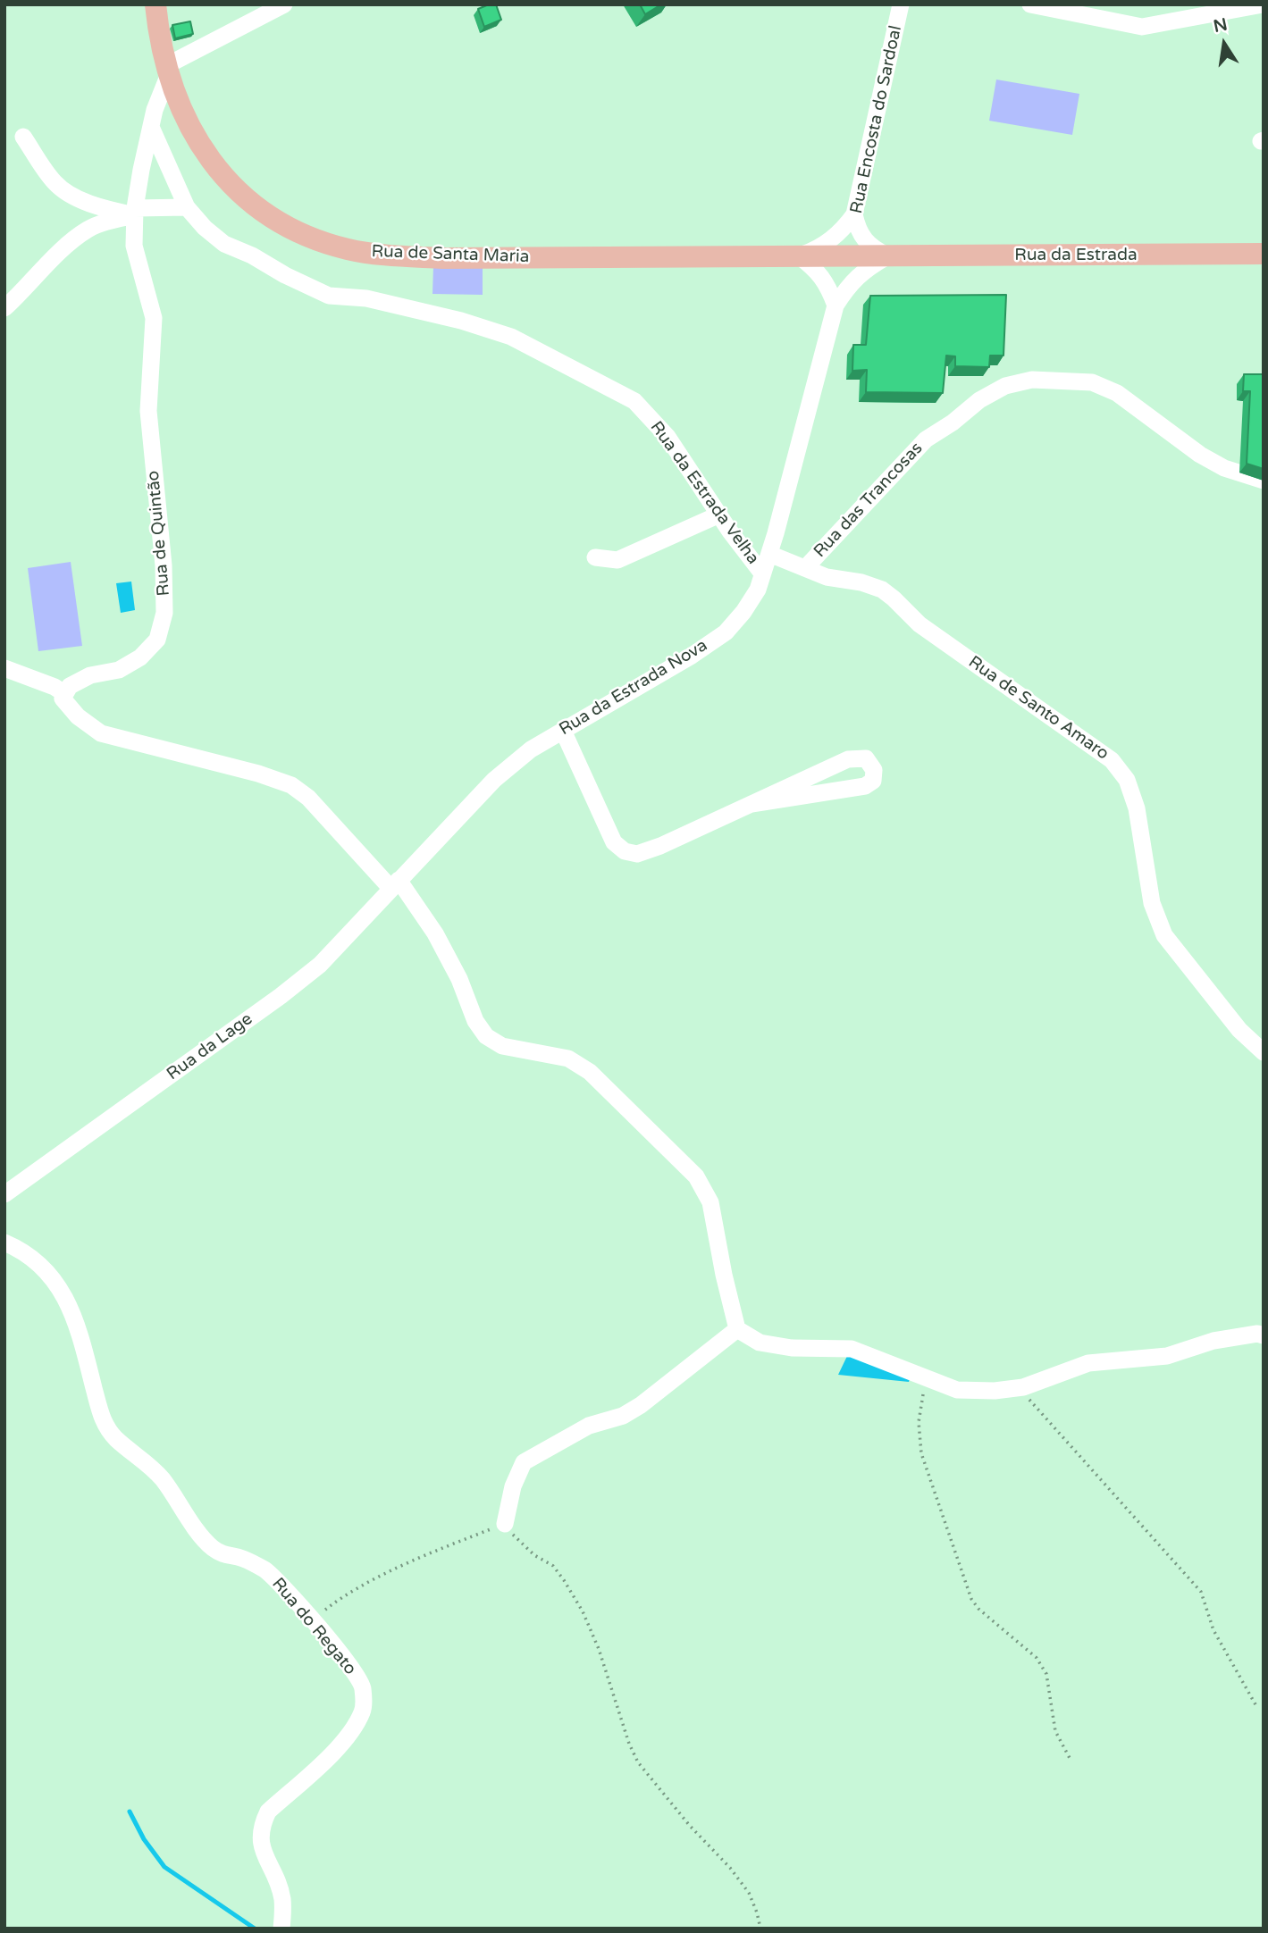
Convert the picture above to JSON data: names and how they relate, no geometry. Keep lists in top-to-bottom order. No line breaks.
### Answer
{"streets":{"main road":["Rua de Santa Maria","Rua da Estrada"],"street":["Rua Encosta do Sardoal","Rua da Estrada Velha","Rua das Trancosas","Rua de Quintão","Rua da Estrada Nova","Rua de Santo Amaro","Rua da Lage","Rua do Regato"]},"crossings":[["Rua Encosta do Sardoal","Rua de Santa Maria"],["Rua Encosta do Sardoal","Rua da Estrada"],["Rua de Santa Maria","Rua da Estrada"],["Rua de Santa Maria","Rua de Quintão"],["Rua da Estrada Velha","Rua de Quintão"],["Rua da Estrada Velha","Rua da Estrada Nova"],["Rua das Trancosas","Rua de Santo Amaro"],["Rua da Estrada Nova","Rua de Santo Amaro"],["Rua da Estrada Nova","Rua da Lage"]],"north":"top"}
